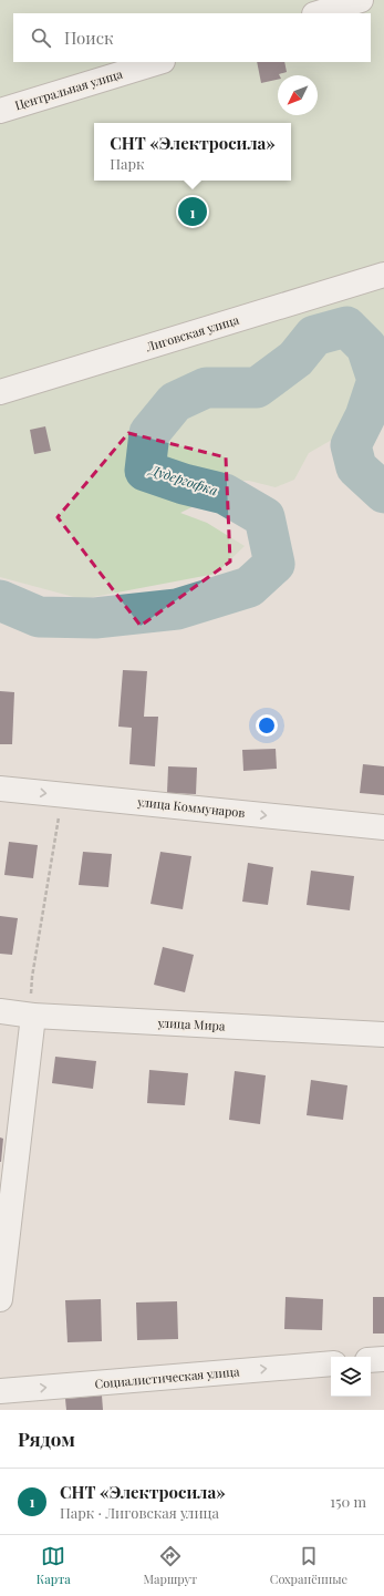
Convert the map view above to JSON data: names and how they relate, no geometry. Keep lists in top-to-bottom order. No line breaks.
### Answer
{"streets":{"street":["Центральная улица","Лиговская улица","улица Коммунаров","улица Мира","Социалистическая улица"]},"one_way":["улица Коммунаров","Социалистическая улица"],"water":["Дудергофка"],"north":"bottom left","page":{"search":"Поиск","popup":["СНТ «Электросила»","Парк"],"pins":"1","heading":"Рядом","list":[{"mark":"1","name":"СНТ «Электросила»","note":"Парк · Лиговская улица","value":"150 m"}],"nav":["Карта","Маршрут","Сохранённые"]}}
